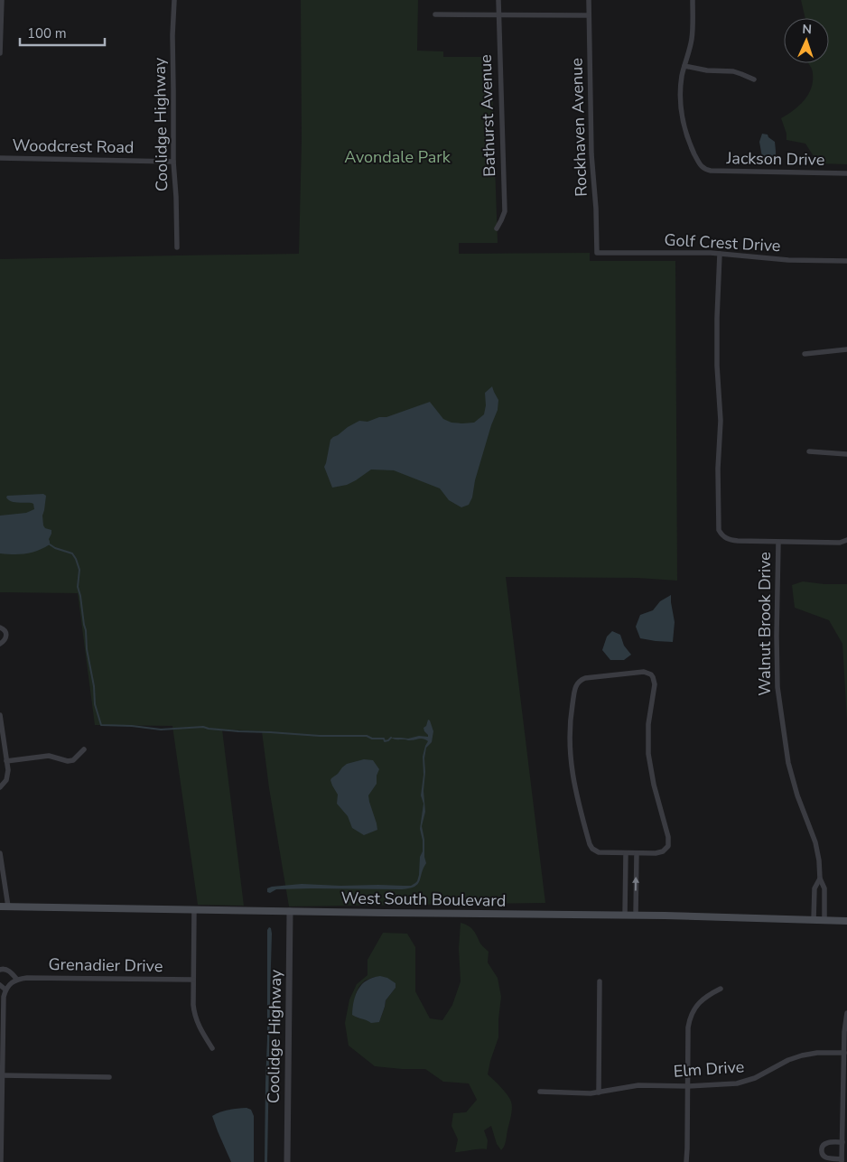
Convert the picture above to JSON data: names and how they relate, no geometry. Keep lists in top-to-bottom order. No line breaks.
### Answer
{"streets":{"main road":["West South Boulevard"],"street":["Bathurst Avenue","Coolidge Highway","Rockhaven Avenue","Woodcrest Road","Jackson Drive","Golf Crest Drive","Walnut Brook Drive","Grenadier Drive","Elm Drive"]},"crossings":[["Coolidge Highway","Woodcrest Road"],["Coolidge Highway","West South Boulevard"],["Rockhaven Avenue","Golf Crest Drive"],["Golf Crest Drive","Walnut Brook Drive"],["Walnut Brook Drive","West South Boulevard"]],"parks":["Avondale Park"],"scale_bar":"100 m","north":"top"}
